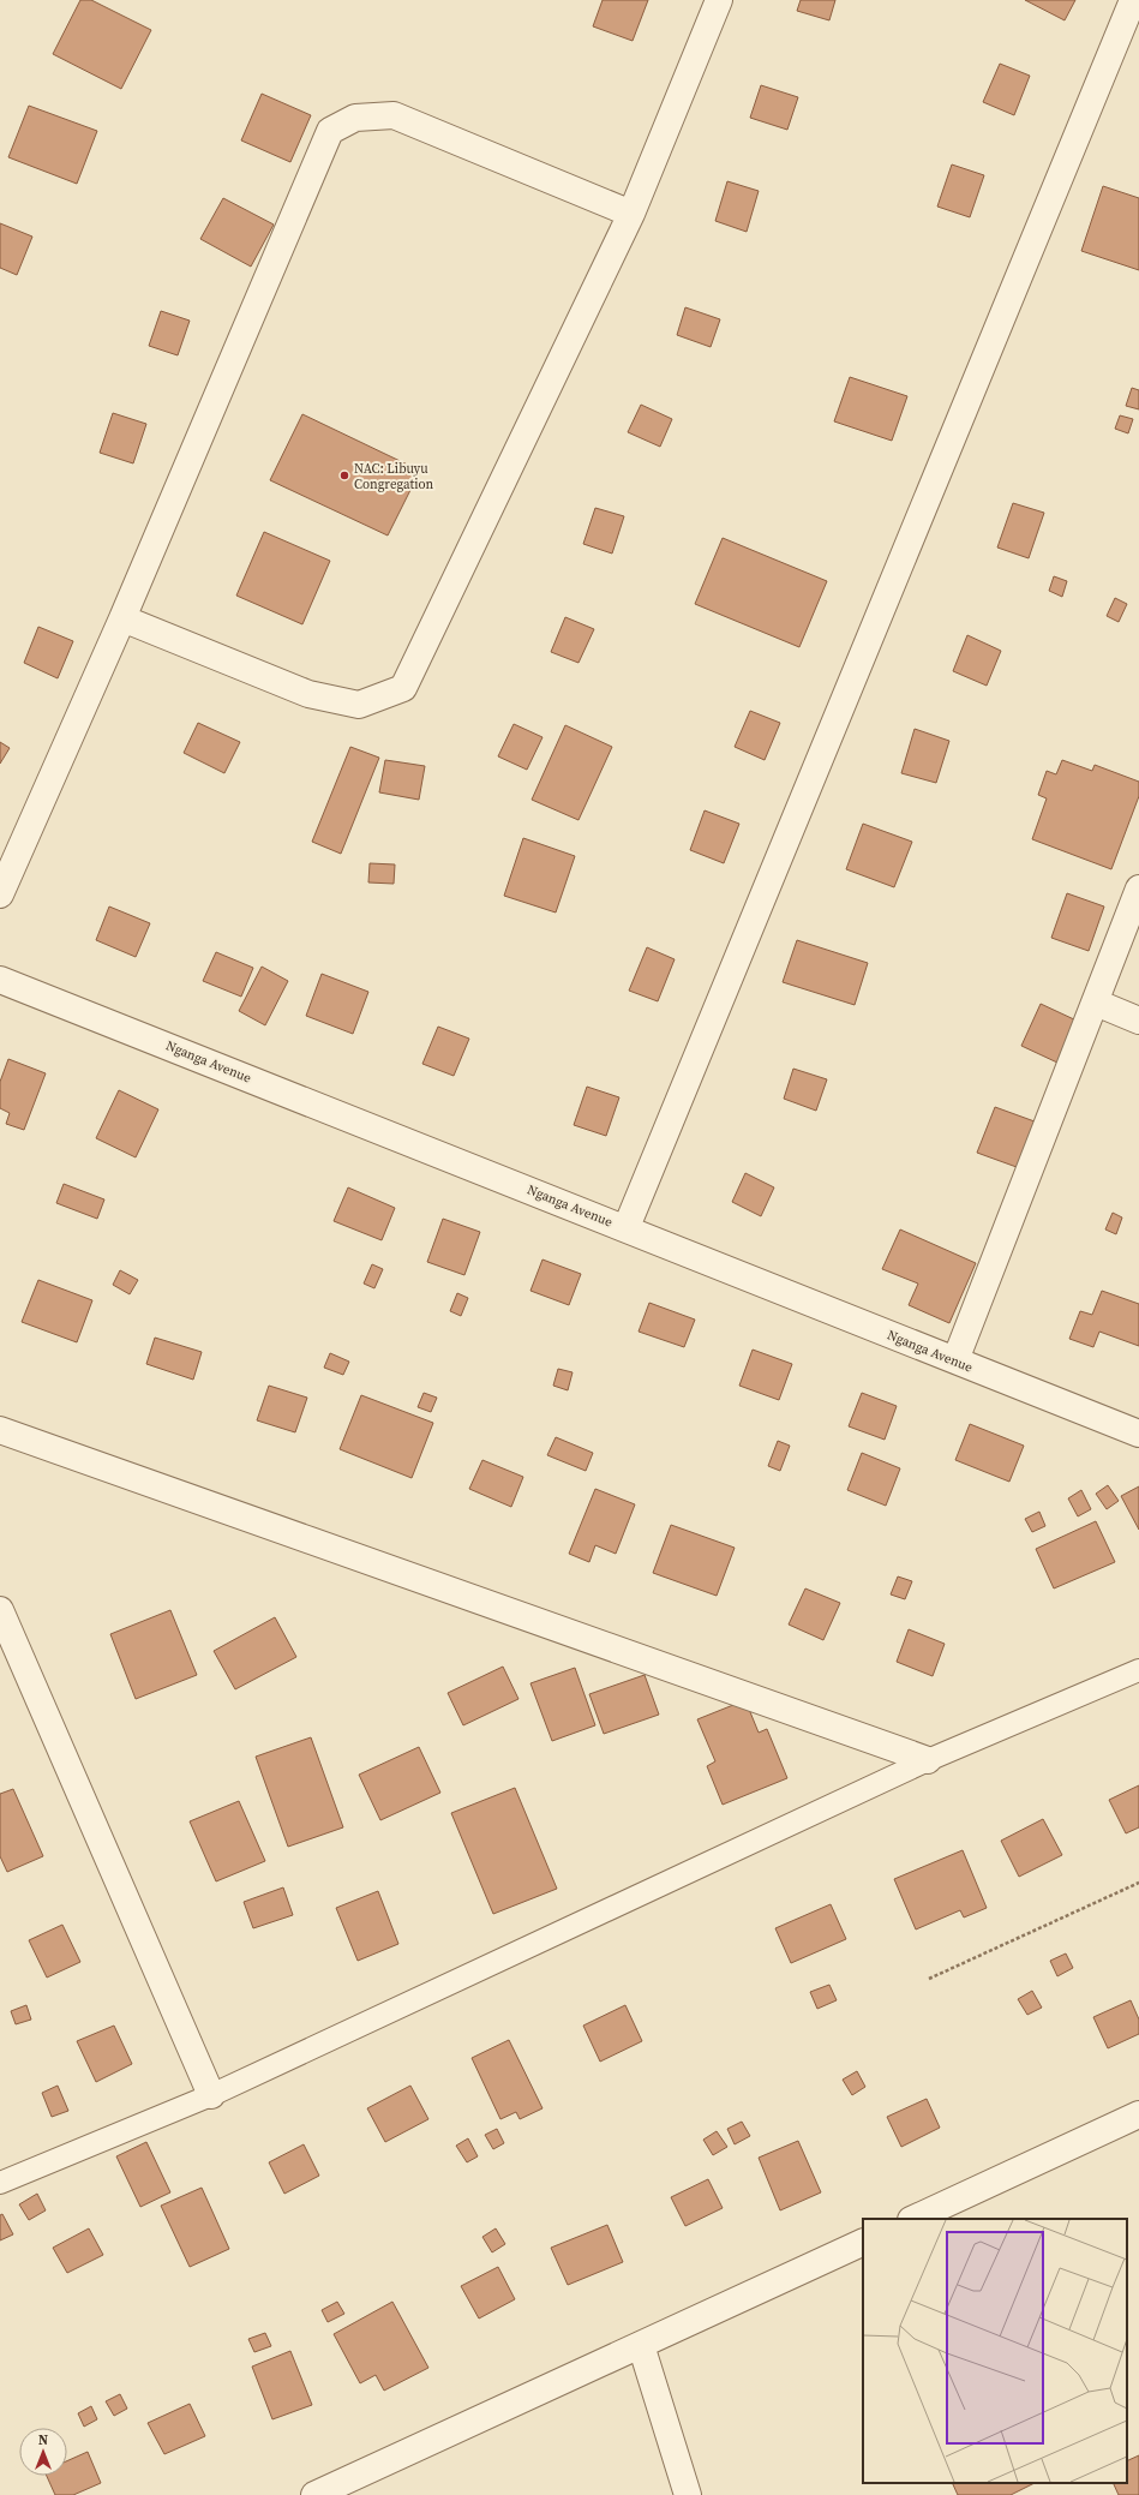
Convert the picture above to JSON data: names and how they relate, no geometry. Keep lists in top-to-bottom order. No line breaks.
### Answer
{"streets":{"street":["Nganga Avenue"]},"places":["NAC: Libuyu Congregation"],"north":"top"}
